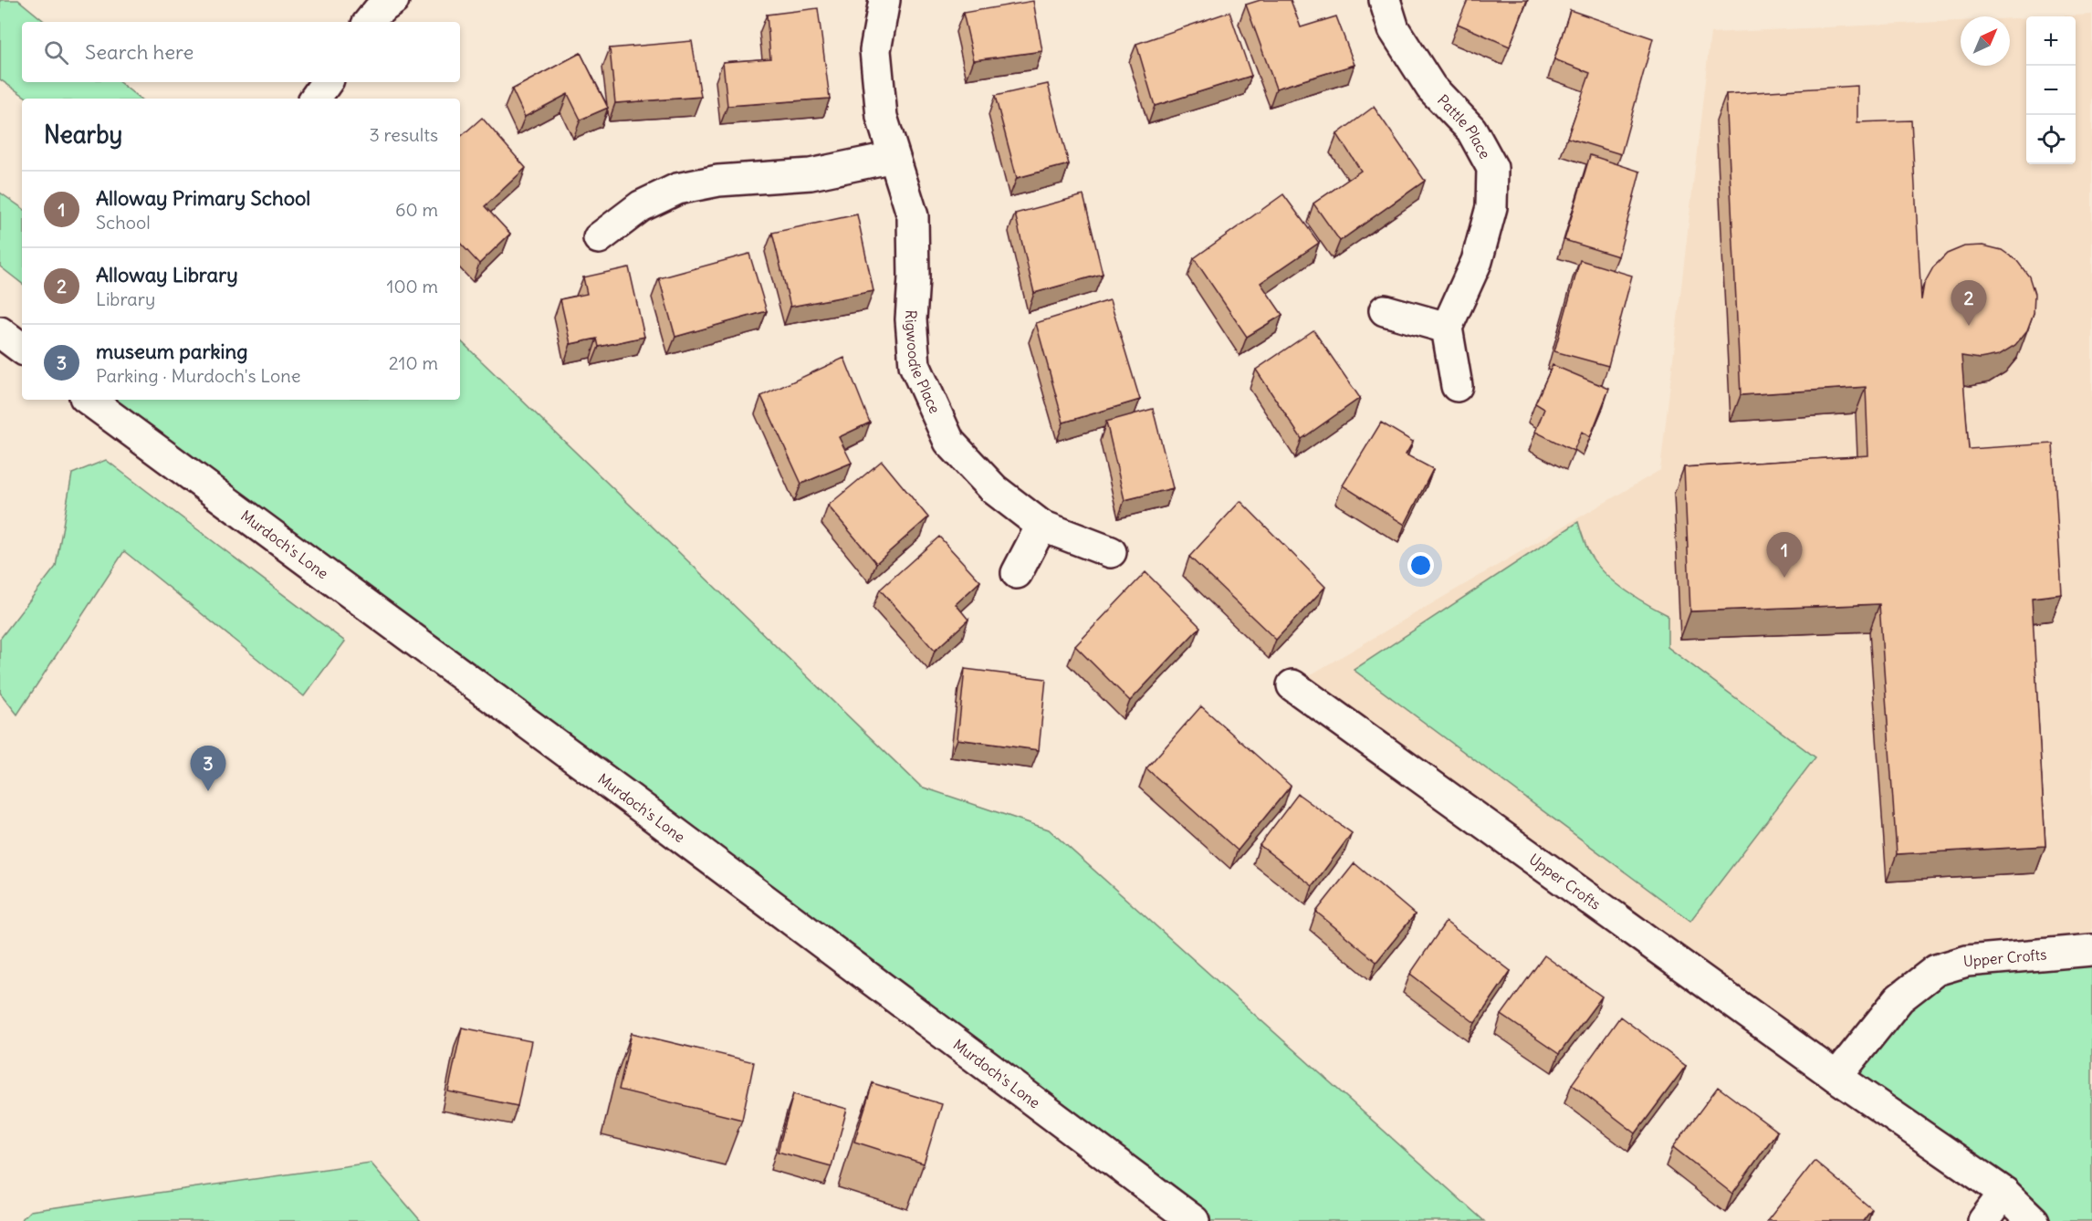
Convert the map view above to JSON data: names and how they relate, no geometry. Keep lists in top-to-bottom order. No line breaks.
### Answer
{"streets":{"street":["Pattle Place","Rigwoodie Place","Murdoch's Lone","Upper Crofts"]},"north":"top right","page":{"map_buttons":["+","−"],"search":"Search here","heading":["Nearby","3 results"],"list":[{"mark":"1","name":"Alloway Primary School","note":"School","value":"60 m"},{"mark":"2","name":"Alloway Library","note":"Library","value":"100 m"},{"mark":"3","name":"museum parking","note":"Parking · Murdoch's Lone","value":"210 m"}],"pins":["2","1","3"]}}
